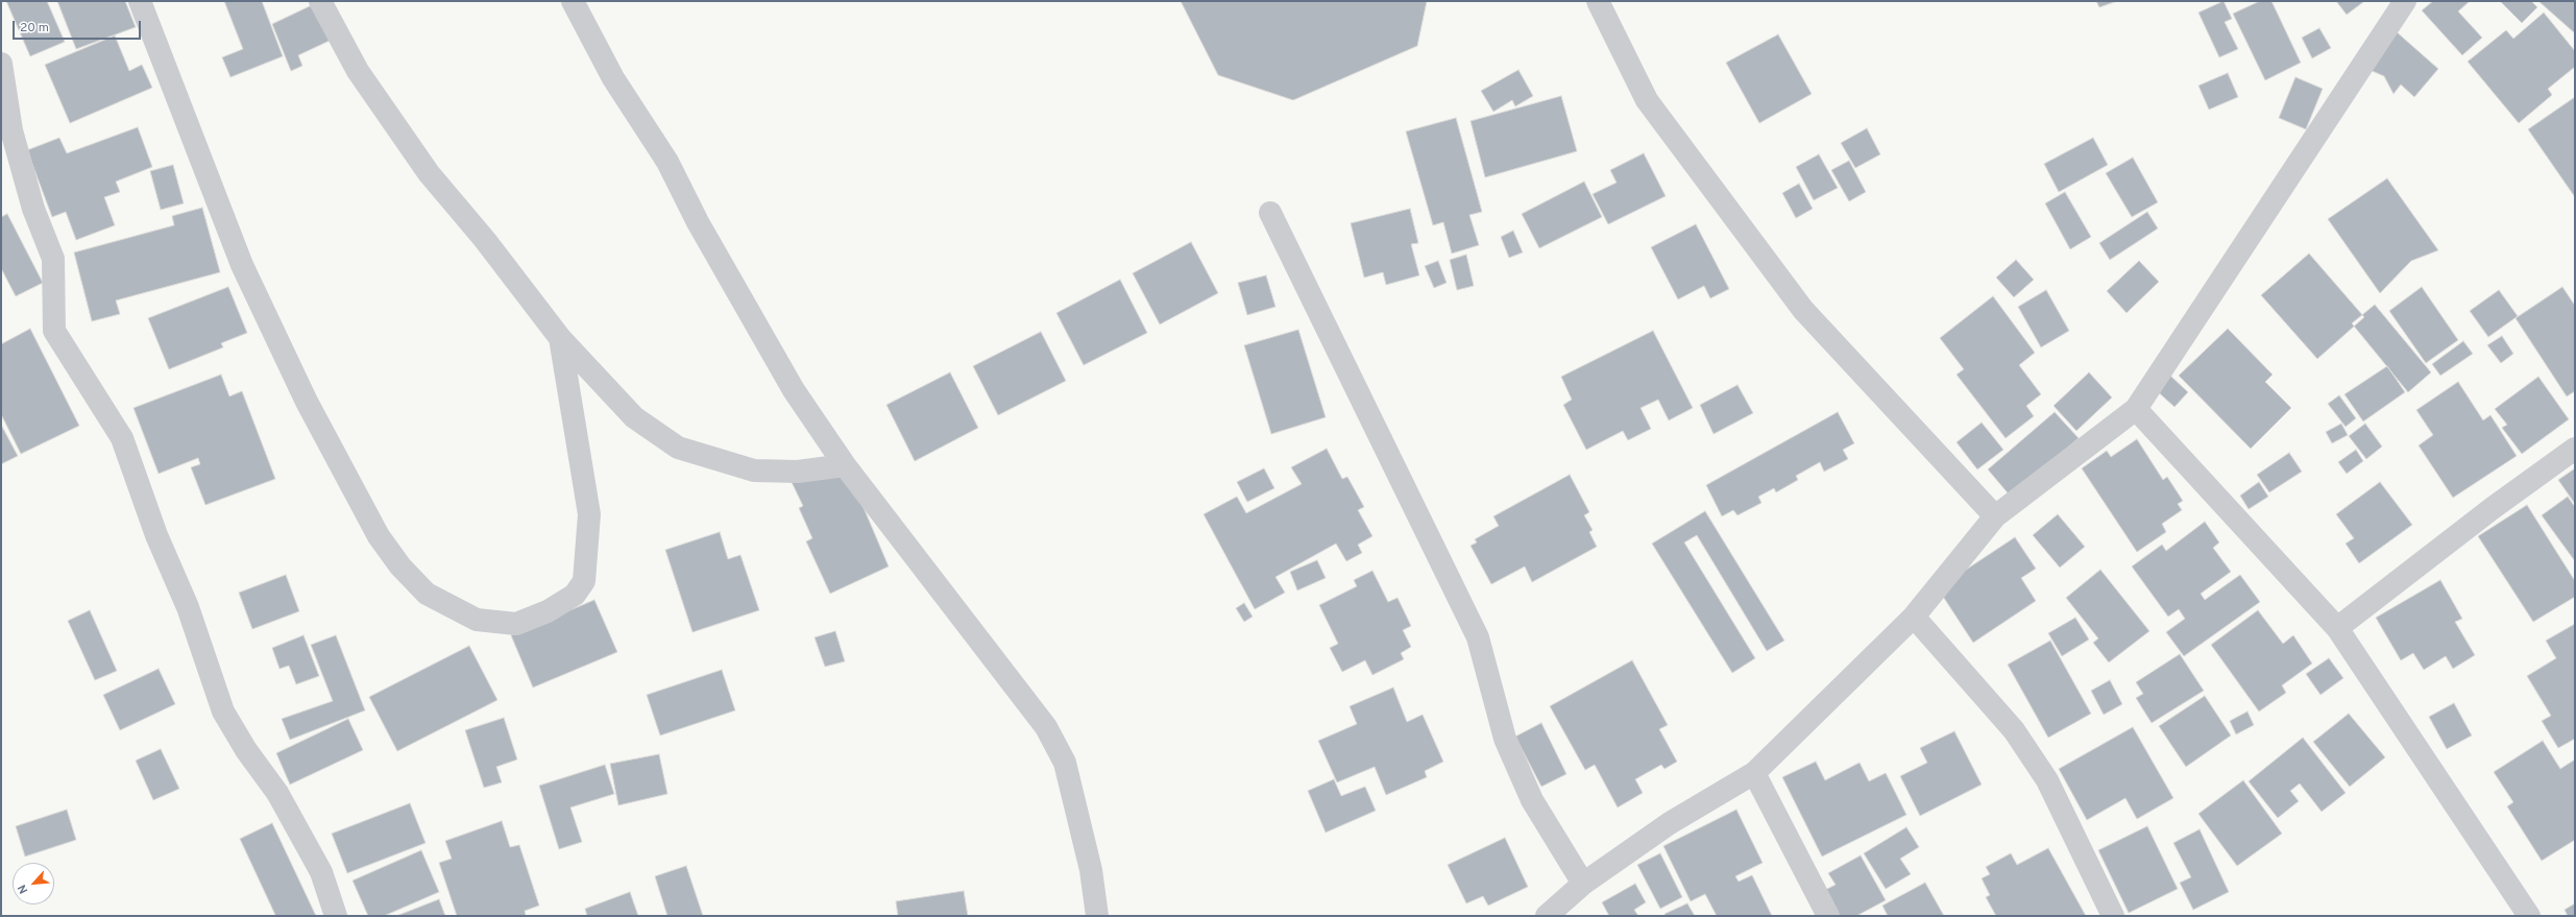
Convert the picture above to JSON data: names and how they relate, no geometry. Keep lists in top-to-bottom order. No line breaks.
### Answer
{"scale_bar":"20 m","north":"bottom left"}
